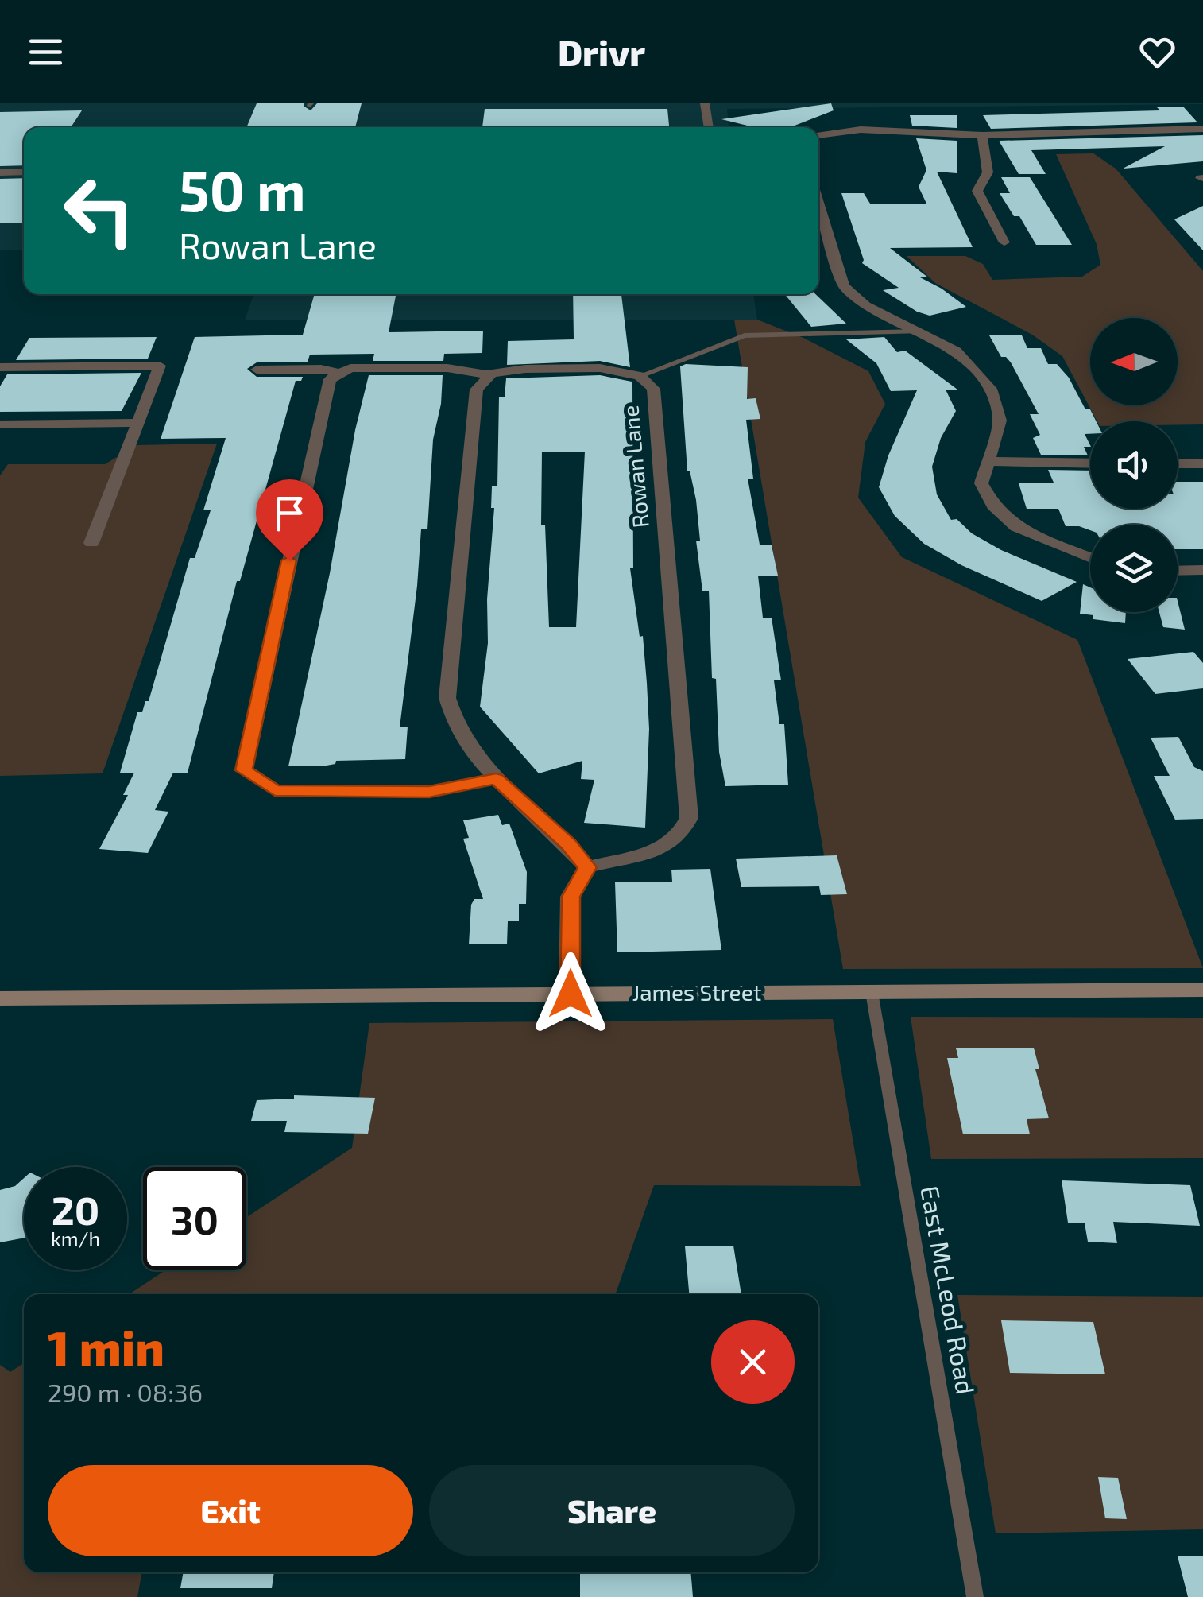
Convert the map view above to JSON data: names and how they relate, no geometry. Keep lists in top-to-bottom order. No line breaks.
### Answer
{"streets":{"main road":["James Street"],"street":["Rowan Lane"],"lane":["East McLeod Road"]},"crossings":[["James Street","East McLeod Road"]],"north":"left","page":{"header":"Drivr","turn":["50 m","Rowan Lane"],"speed":"20 km/h","limit":"30","heading":["1 min","290 m · 08:36"],"buttons":["Exit","Share"]}}
